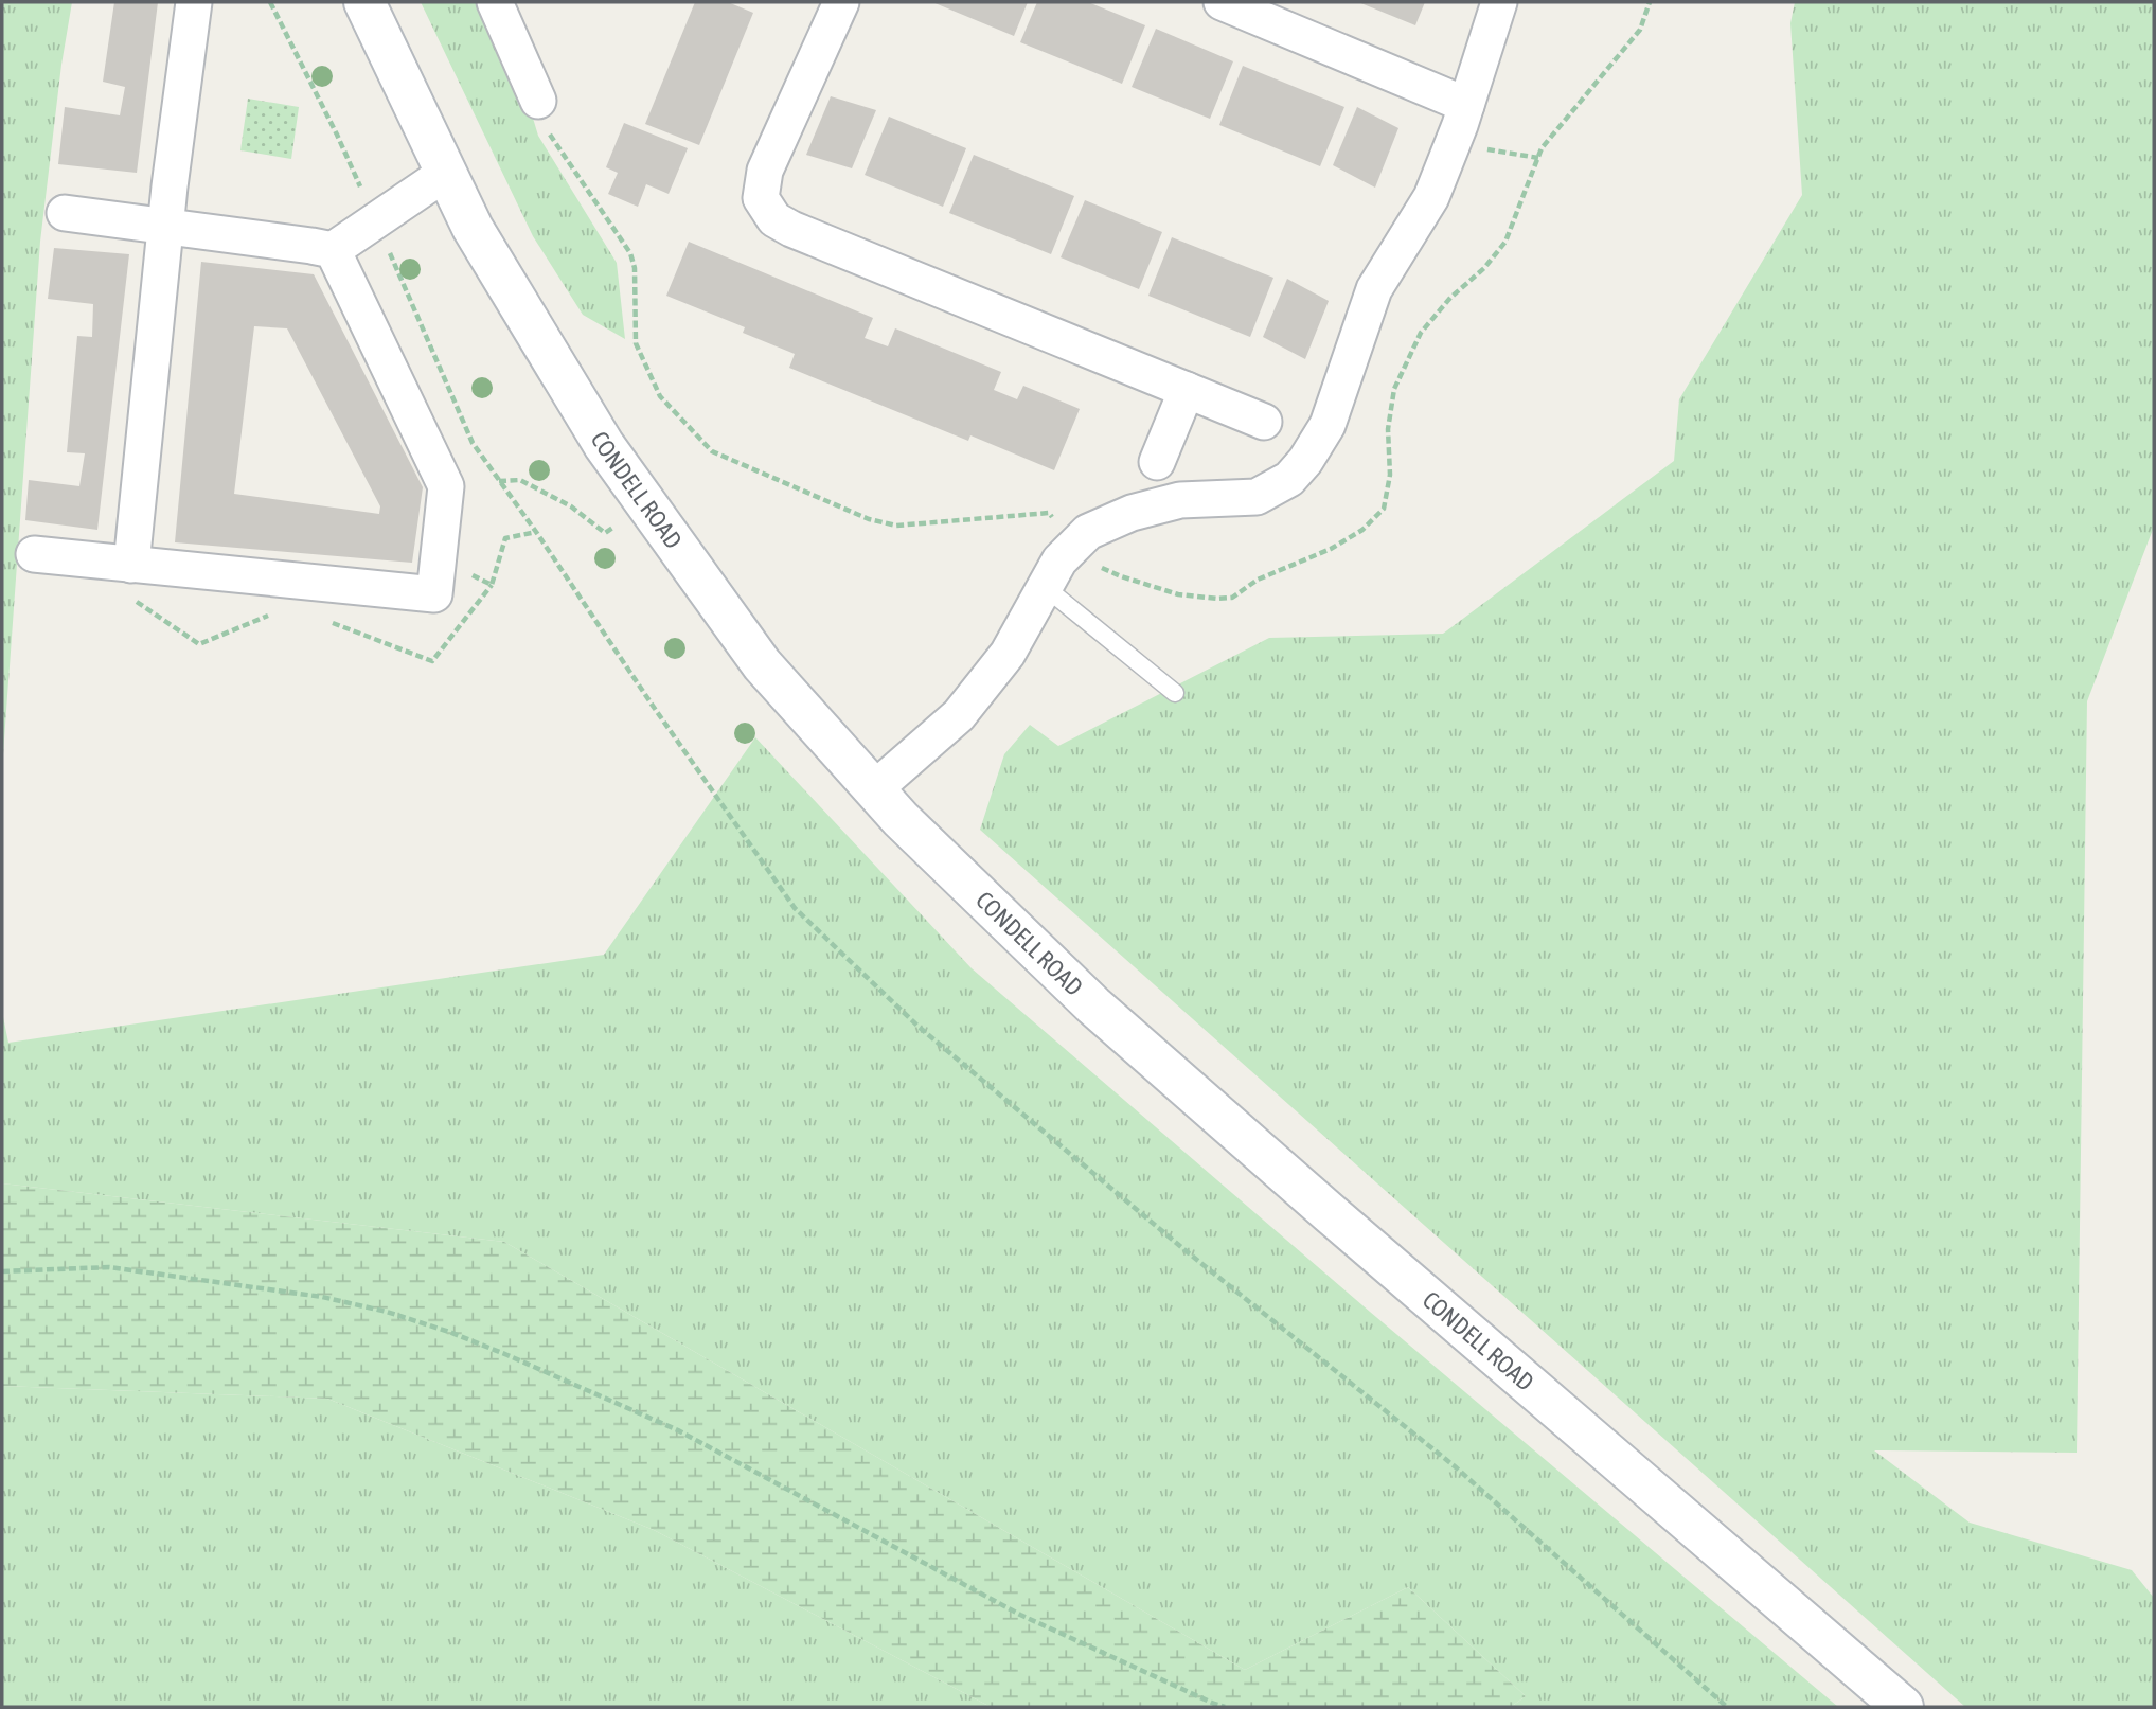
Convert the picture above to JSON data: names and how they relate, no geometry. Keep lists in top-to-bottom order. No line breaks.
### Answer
{"streets":{"main road":["CONDELL ROAD"]}}
